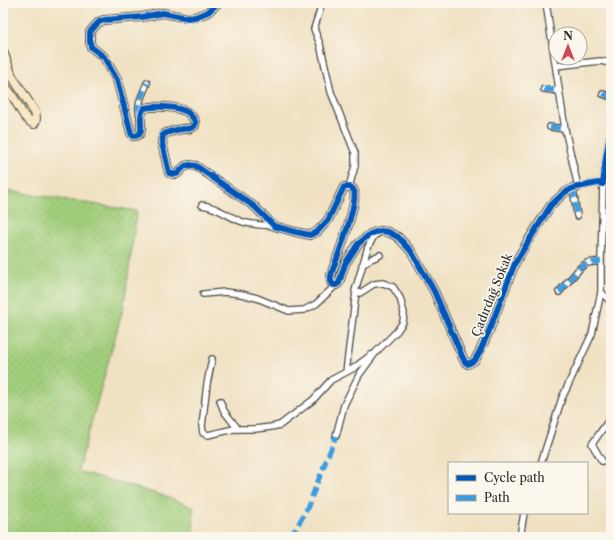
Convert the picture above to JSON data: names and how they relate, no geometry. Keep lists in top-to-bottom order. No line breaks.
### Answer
{"streets":{"street":["Çadırdağ Sokak"]},"legend":["Cycle path","Path"],"north":"top"}
